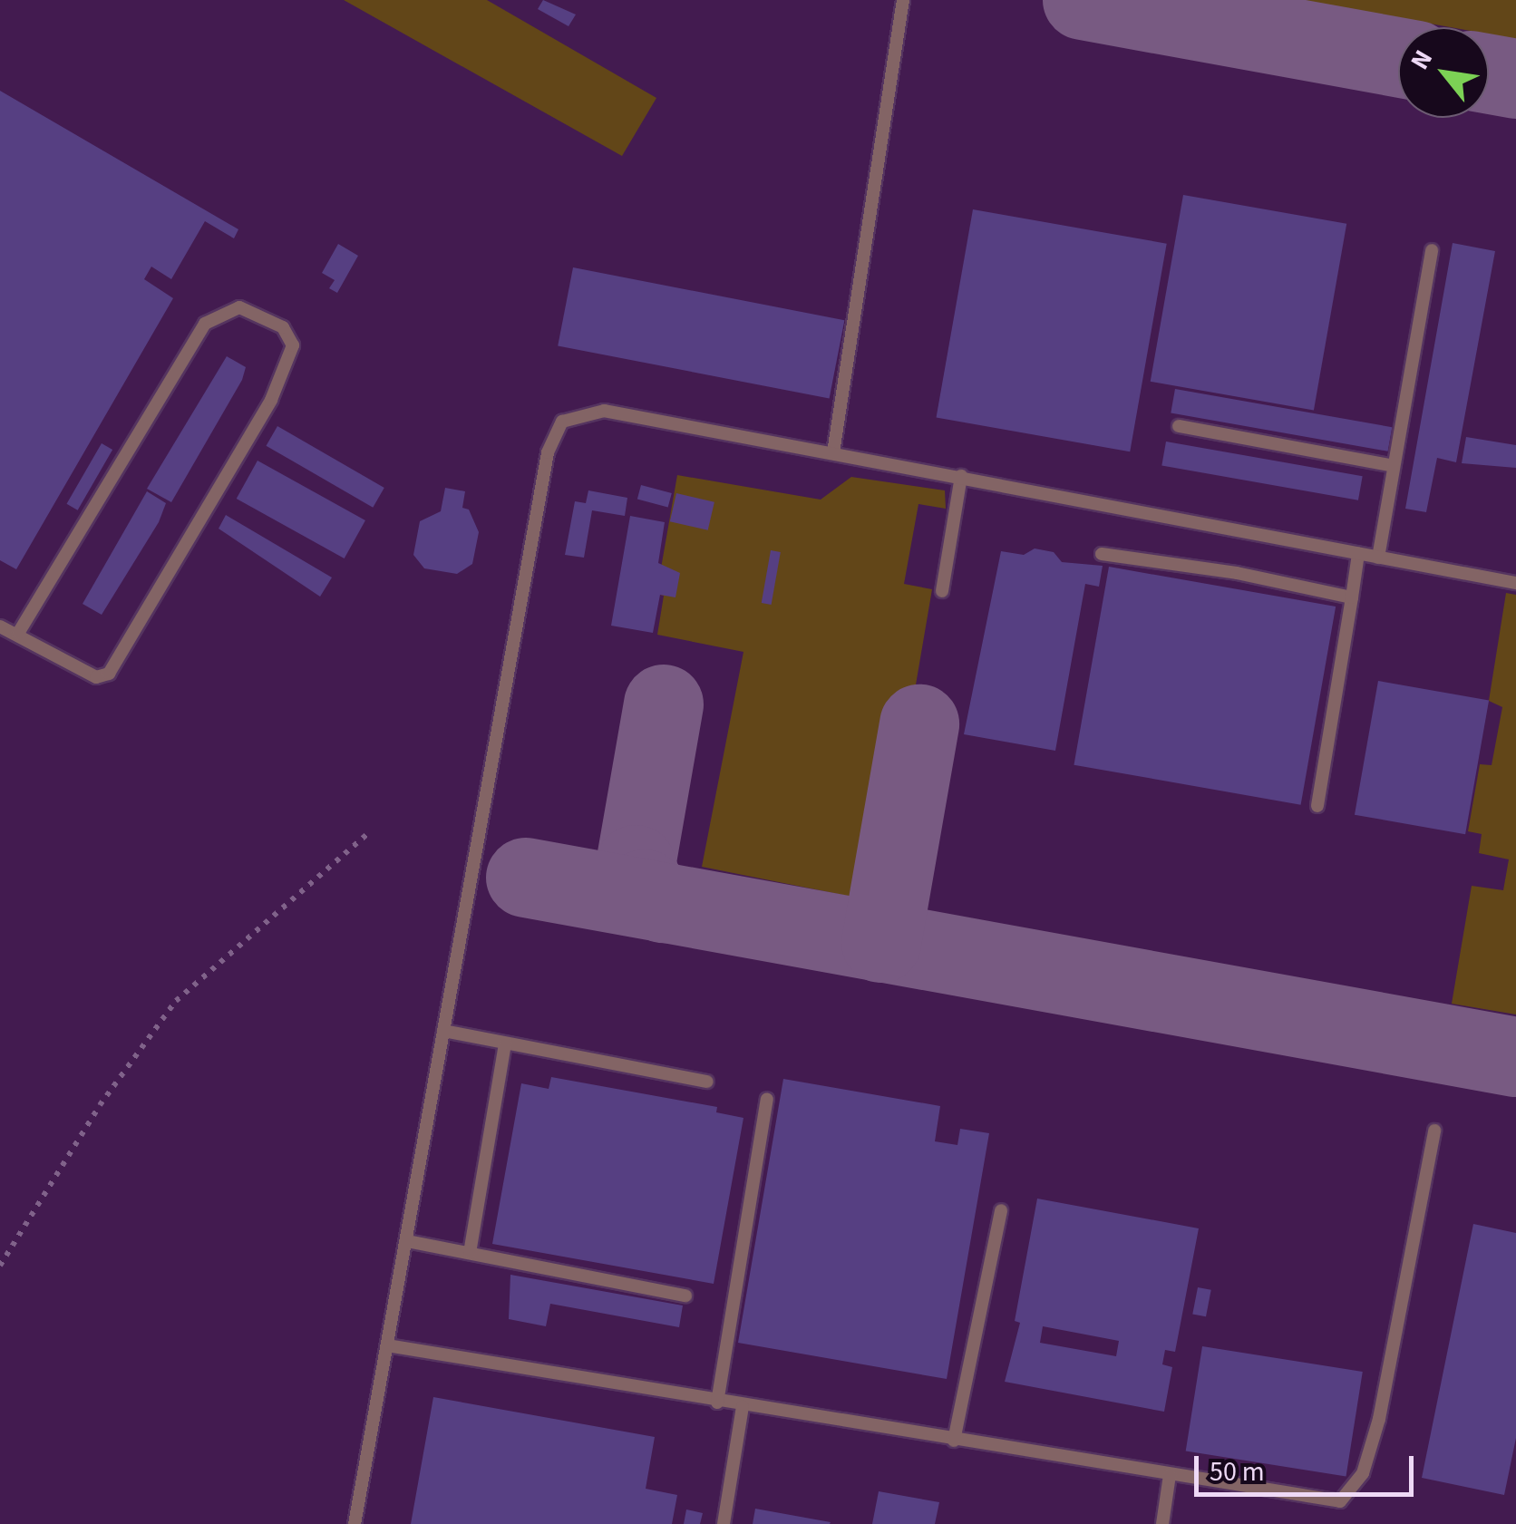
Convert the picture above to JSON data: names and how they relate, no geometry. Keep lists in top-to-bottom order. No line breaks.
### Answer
{"scale_bar":"50 m","north":"top left"}
